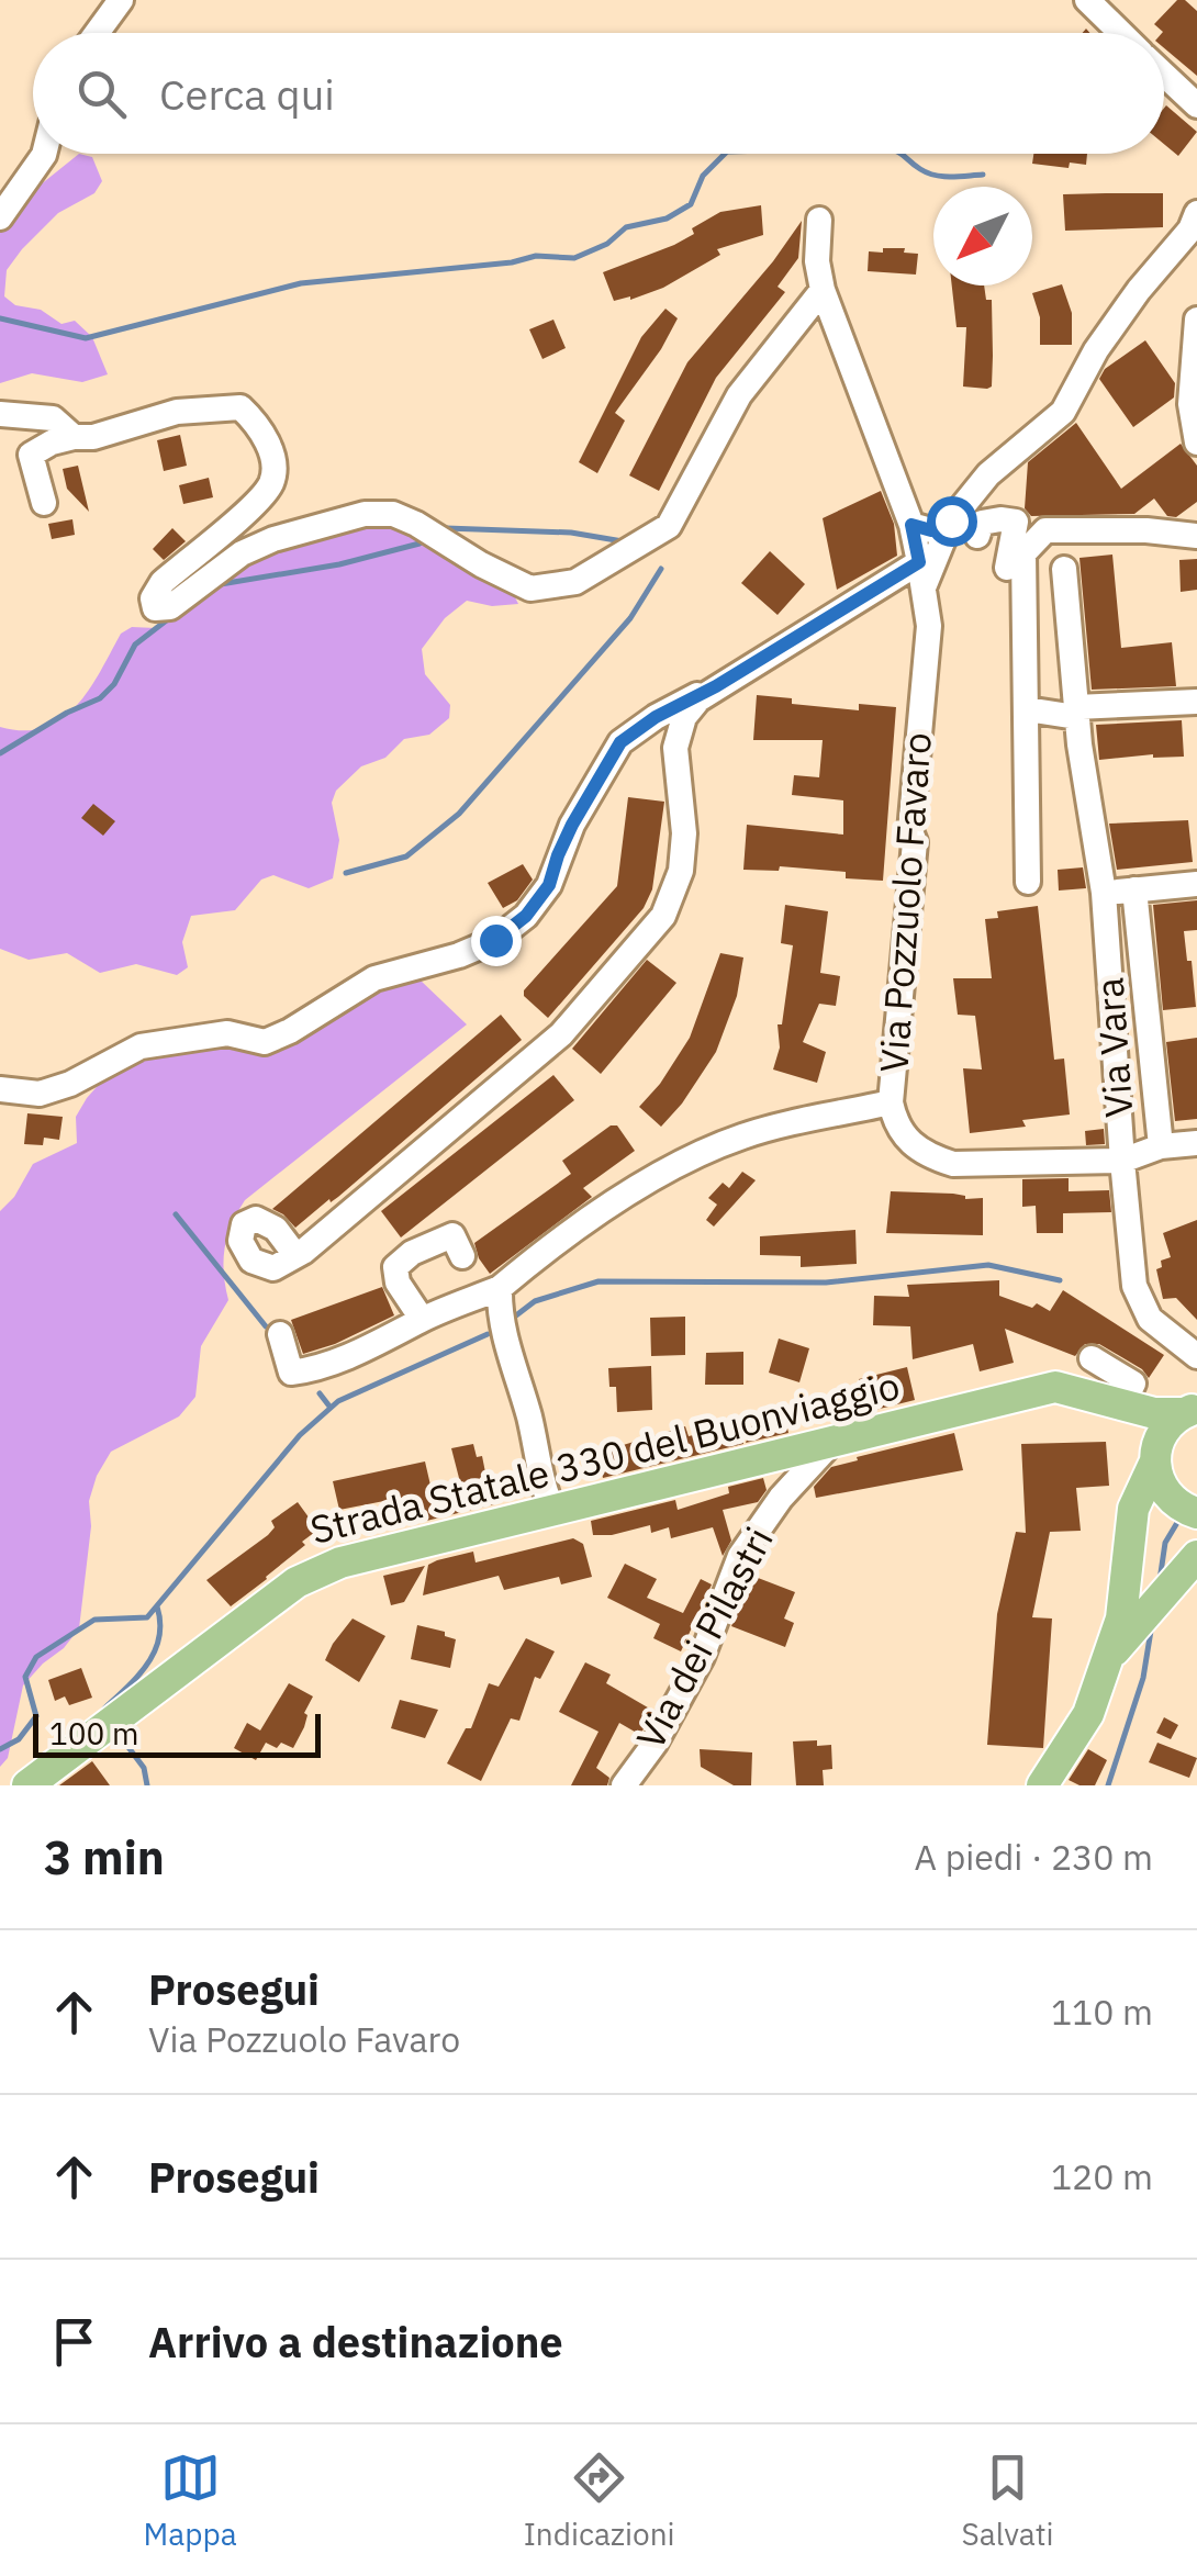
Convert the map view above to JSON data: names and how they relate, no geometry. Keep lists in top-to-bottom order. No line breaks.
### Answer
{"streets":{"main road":["Strada Statale 330 del Buonviaggio"],"street":["Via Pozzuolo Favaro","Via Vara","Via dei Pilastri"]},"crossings":[["Strada Statale 330 del Buonviaggio","Via dei Pilastri"]],"scale_bar":"100 m","north":"bottom left","page":{"search":"Cerca qui","scale":"100 m","heading":["3 min","A piedi · 230 m"],"list":[["Prosegui","Via Pozzuolo Favaro","110 m"],["Prosegui","120 m"],"Arrivo a destinazione"],"nav":["Mappa","Indicazioni","Salvati"]}}
